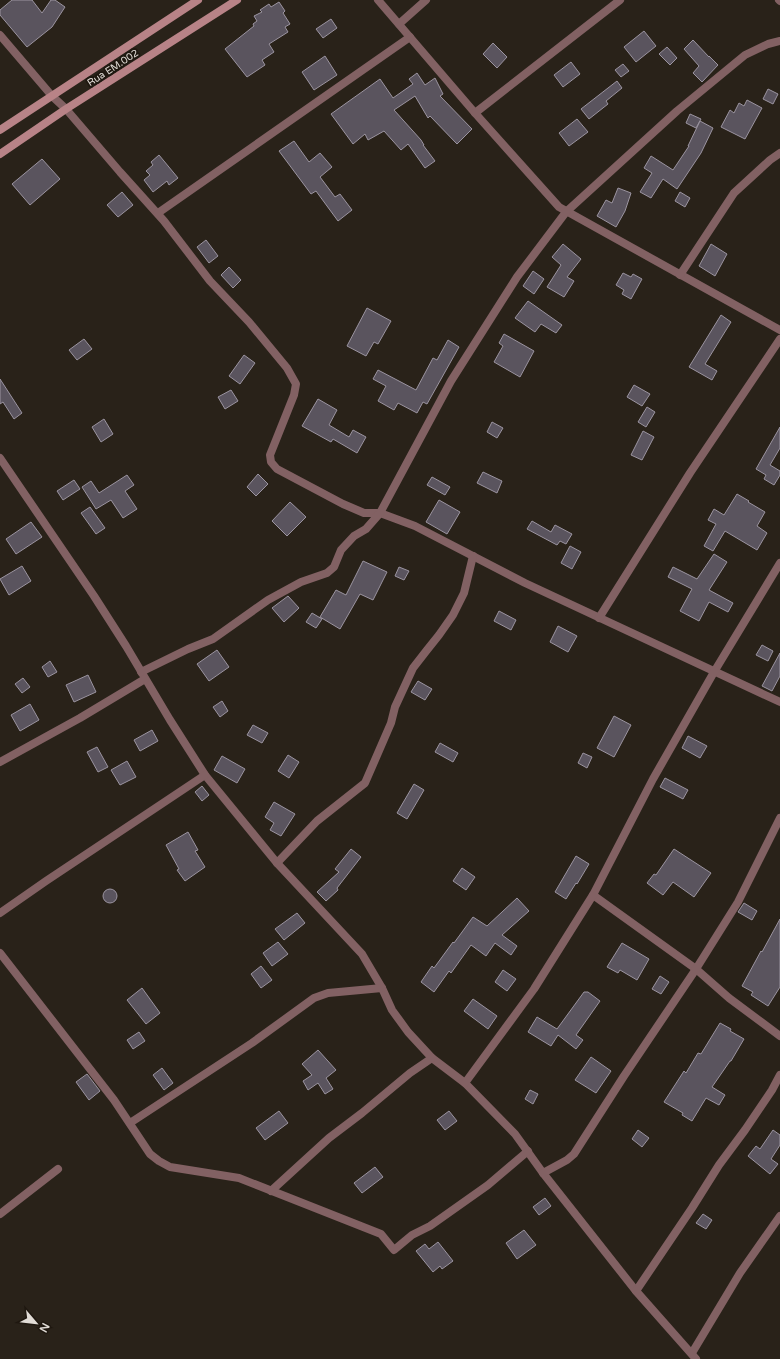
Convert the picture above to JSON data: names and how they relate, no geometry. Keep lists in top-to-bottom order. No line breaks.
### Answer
{"streets":{"street":["Rua EM.002"]},"north":"bottom right"}
